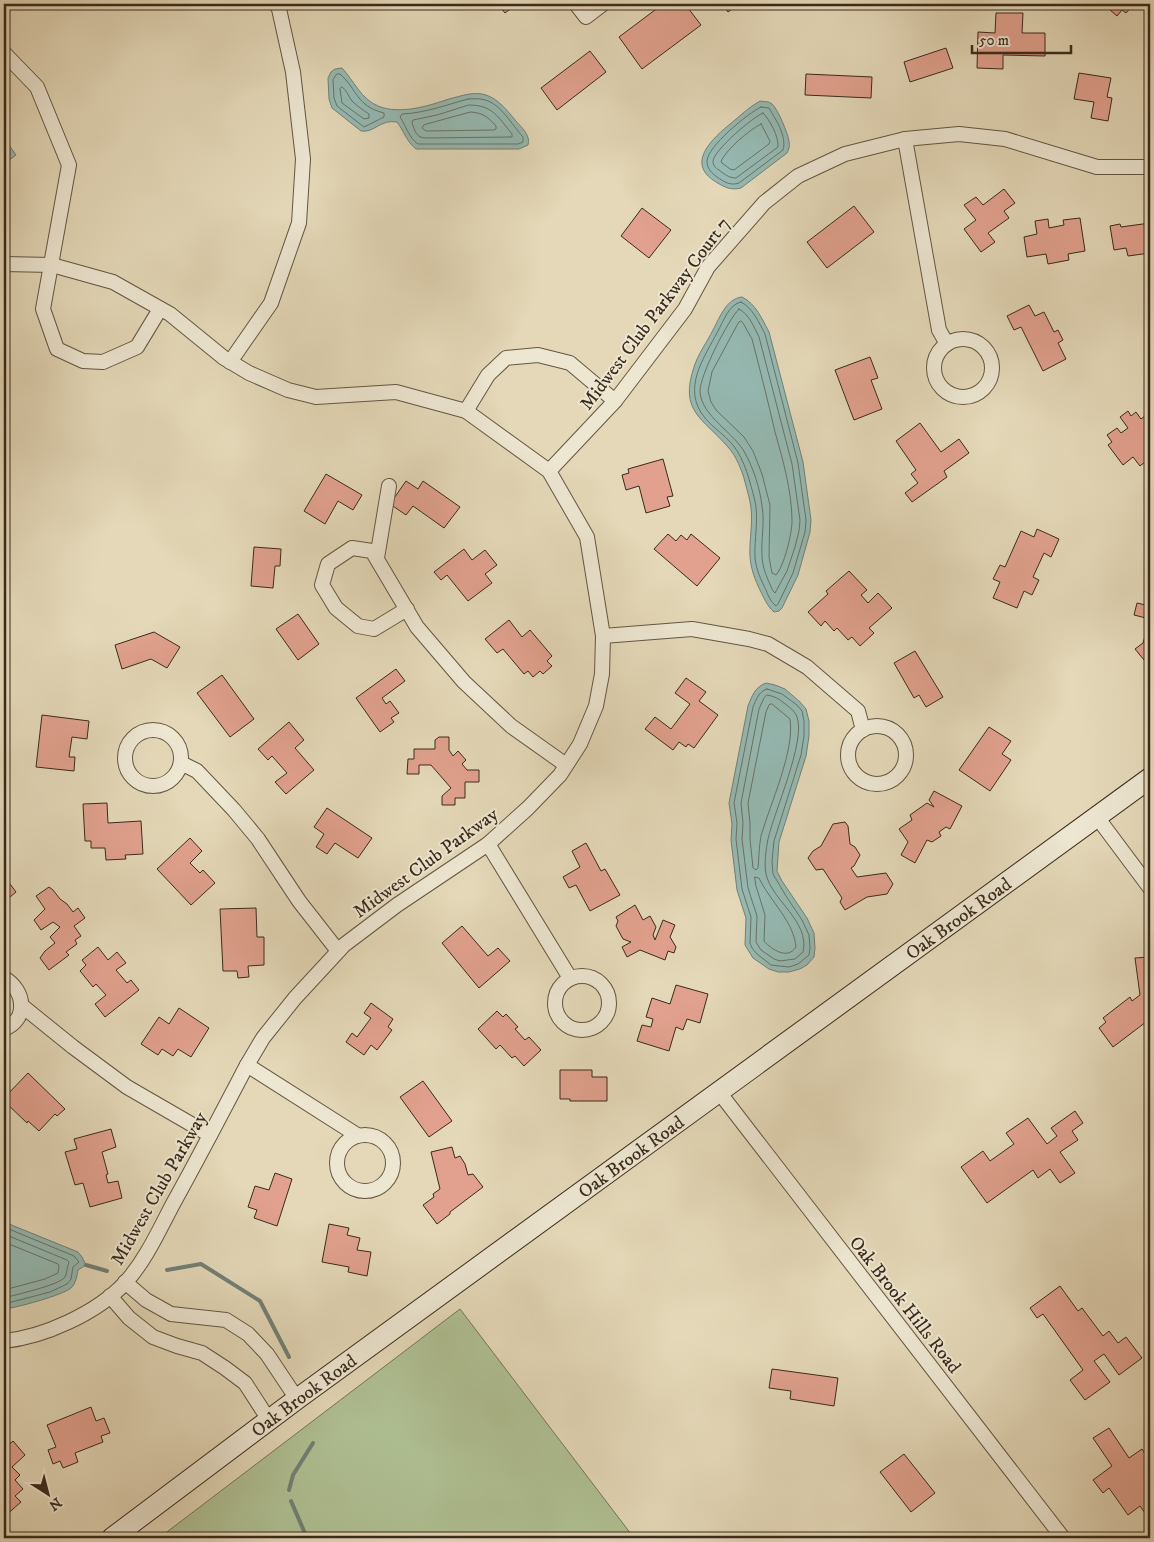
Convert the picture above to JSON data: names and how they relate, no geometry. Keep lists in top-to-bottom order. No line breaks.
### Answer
{"streets":{"main road":["Oak Brook Road"],"street":["Midwest Club Parkway Court 7","Midwest Club Parkway","Oak Brook Hills Road"]},"crossings":[["Midwest Club Parkway Court 7","Midwest Club Parkway"],["Midwest Club Parkway","Oak Brook Road"],["Oak Brook Road","Oak Brook Hills Road"]],"scale_bar":"50 m","north":"bottom right"}
